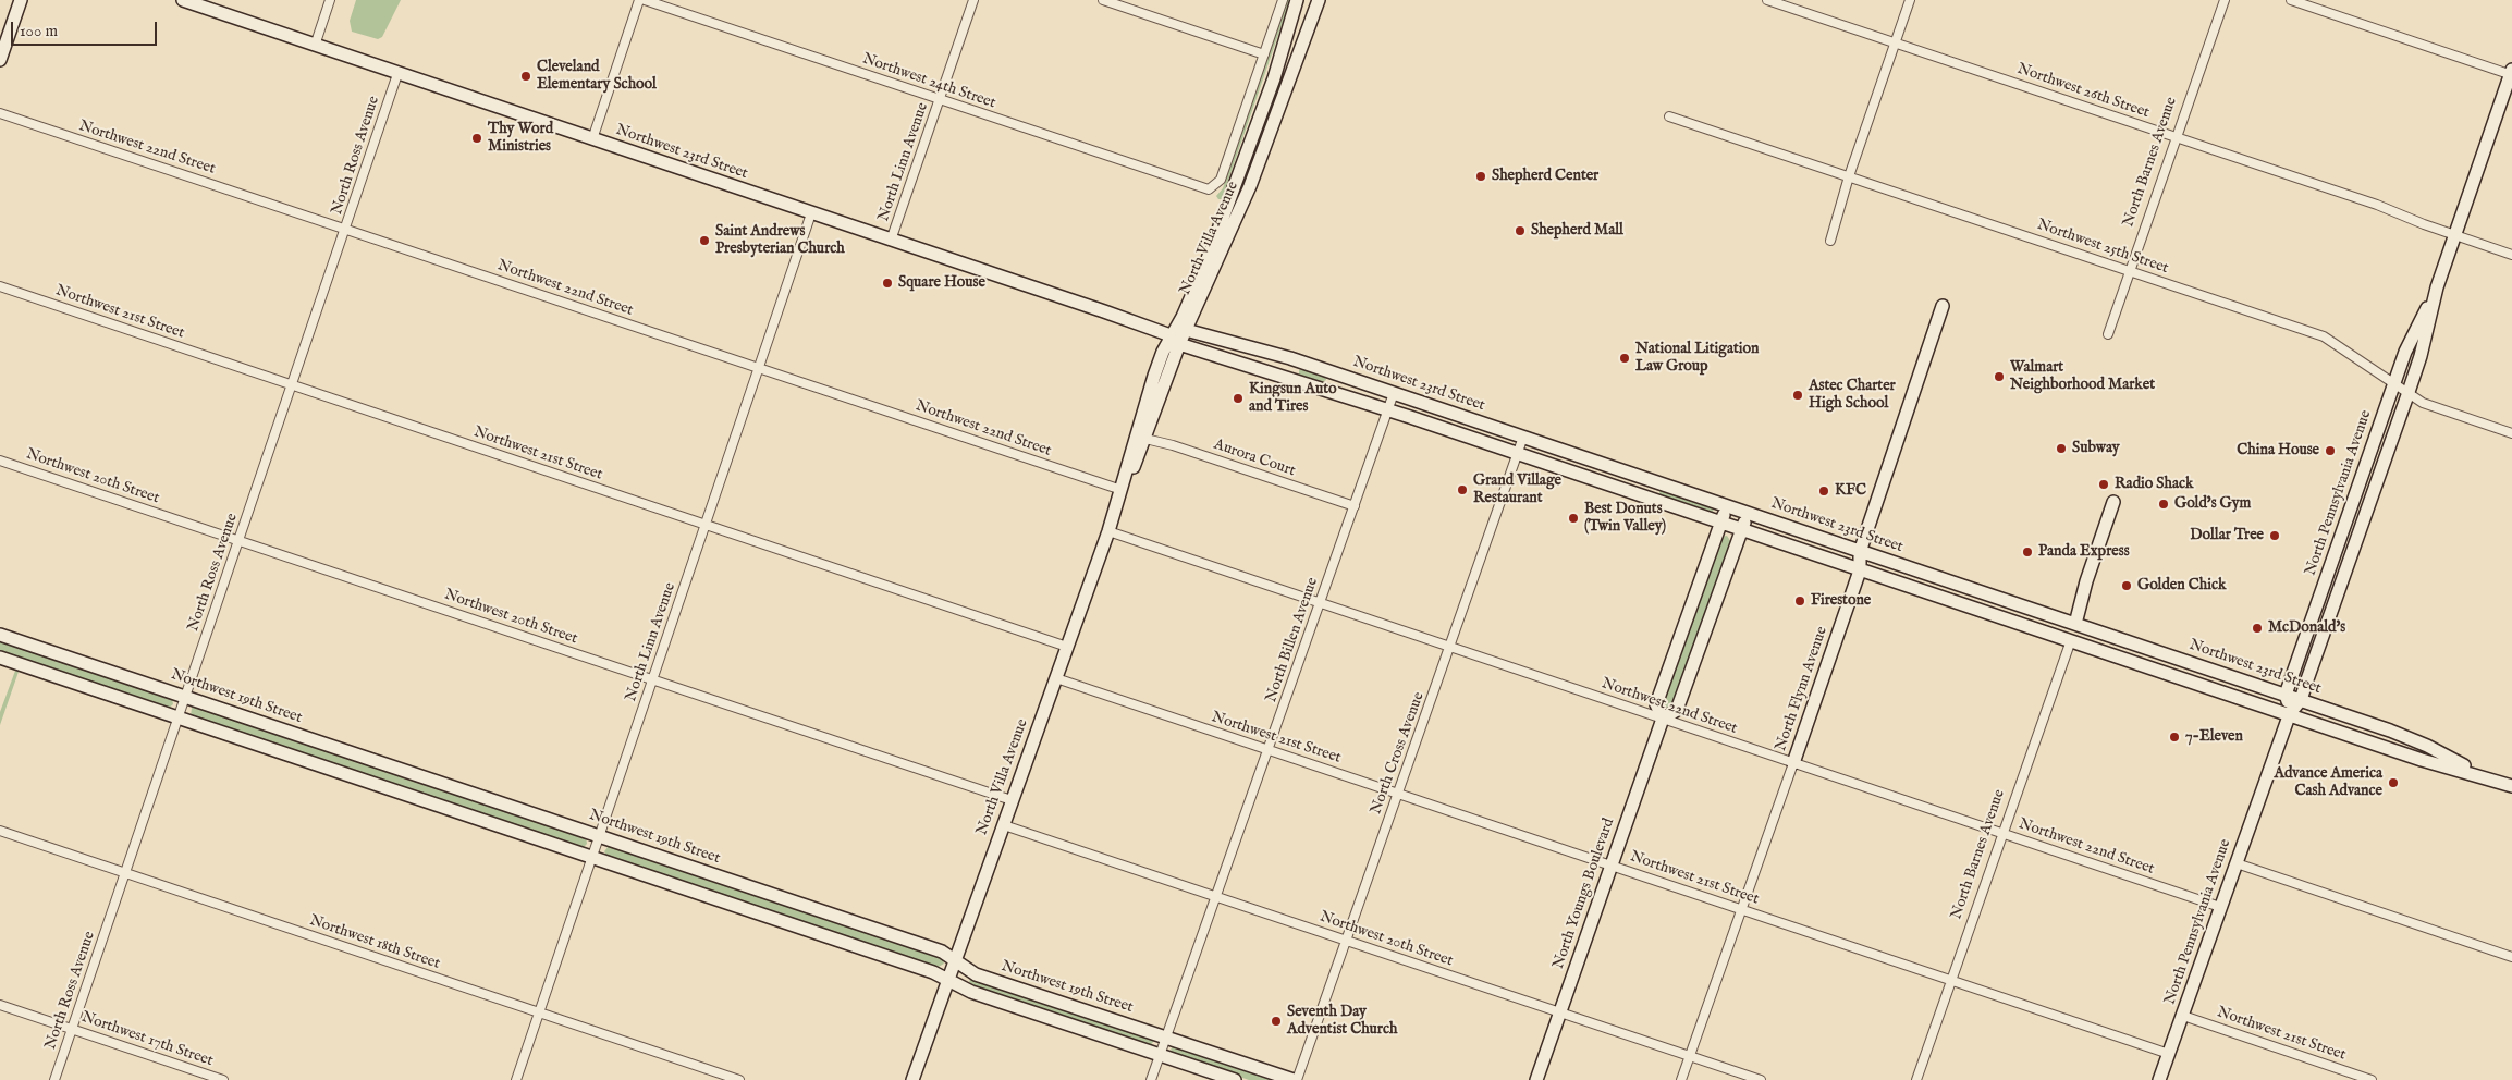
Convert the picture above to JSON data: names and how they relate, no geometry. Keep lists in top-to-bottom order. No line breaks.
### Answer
{"streets":{"main road":["Northwest 23rd Street","North Villa Avenue","North Pennsylvania Avenue","North Flynn Avenue","Northwest 19th Street","North Youngs Boulevard"],"street":["Northwest 24th Street","Northwest 26th Street","Northwest 22nd Street","North Ross Avenue","North Linn Avenue","North Barnes Avenue","Northwest 25th Street","Northwest 21st Street","Aurora Court","Northwest 20th Street","North Billen Avenue","North Cross Avenue","Northwest 18th Street","Northwest 17th Street"]},"crossings":[["Northwest 24th Street","North Linn Avenue"],["Northwest 24th Street","North Villa Avenue"],["Northwest 26th Street","North Barnes Avenue"],["Northwest 26th Street","North Pennsylvania Avenue"],["Northwest 22nd Street","North Ross Avenue"],["Northwest 22nd Street","North Linn Avenue"],["Northwest 22nd Street","North Barnes Avenue"],["Northwest 22nd Street","North Villa Avenue"],["Northwest 22nd Street","North Pennsylvania Avenue"],["Northwest 22nd Street","North Billen Avenue"],["Northwest 22nd Street","North Flynn Avenue"],["Northwest 22nd Street","North Cross Avenue"],["Northwest 22nd Street","North Youngs Boulevard"],["Northwest 23rd Street","North Ross Avenue"],["Northwest 23rd Street","North Linn Avenue"],["Northwest 23rd Street","North Barnes Avenue"],["Northwest 23rd Street","North Villa Avenue"],["Northwest 23rd Street","North Pennsylvania Avenue"],["Northwest 23rd Street","North Billen Avenue"],["Northwest 23rd Street","North Flynn Avenue"],["Northwest 23rd Street","North Cross Avenue"],["Northwest 23rd Street","North Youngs Boulevard"],["North Ross Avenue","Northwest 21st Street"],["North Ross Avenue","Northwest 20th Street"],["North Ross Avenue","Northwest 19th Street"],["North Ross Avenue","Northwest 18th Street"],["North Ross Avenue","Northwest 17th Street"],["North Linn Avenue","Northwest 21st Street"],["North Linn Avenue","Northwest 20th Street"],["North Linn Avenue","Northwest 19th Street"],["North Linn Avenue","Northwest 18th Street"],["North Barnes Avenue","Northwest 25th Street"],["North Barnes Avenue","Northwest 21st Street"],["North Villa Avenue","Northwest 21st Street"],["North Villa Avenue","Aurora Court"],["North Villa Avenue","Northwest 20th Street"],["North Villa Avenue","Northwest 19th Street"],["Northwest 25th Street","North Pennsylvania Avenue"],["Northwest 21st Street","North Pennsylvania Avenue"],["Northwest 21st Street","North Billen Avenue"],["Northwest 21st Street","North Flynn Avenue"],["Northwest 21st Street","North Cross Avenue"],["Northwest 21st Street","North Youngs Boulevard"],["Aurora Court","North Billen Avenue"],["Northwest 20th Street","North Billen Avenue"],["Northwest 20th Street","North Flynn Avenue"],["Northwest 20th Street","North Cross Avenue"],["Northwest 20th Street","North Youngs Boulevard"],["North Billen Avenue","Northwest 19th Street"],["Northwest 19th Street","North Cross Avenue"]],"places":["Cleveland Elementary School","Thy Word Ministries","Shepherd Center","Shepherd Mall","Saint Andrews Presbyterian Church","Square House","National Litigation Law Group","Walmart Neighborhood Market","Astec Charter High School","Kingsun Auto and Tires","Subway","China House","Radio Shack","Grand Village Restaurant","KFC","Gold's Gym","Best Donuts (Twin Valley)","Dollar Tree","Panda Express","Golden Chick","Firestone","McDonald's","7-Eleven","Advance America Cash Advance","Seventh Day Adventist Church"],"scale_bar":"100 m"}
